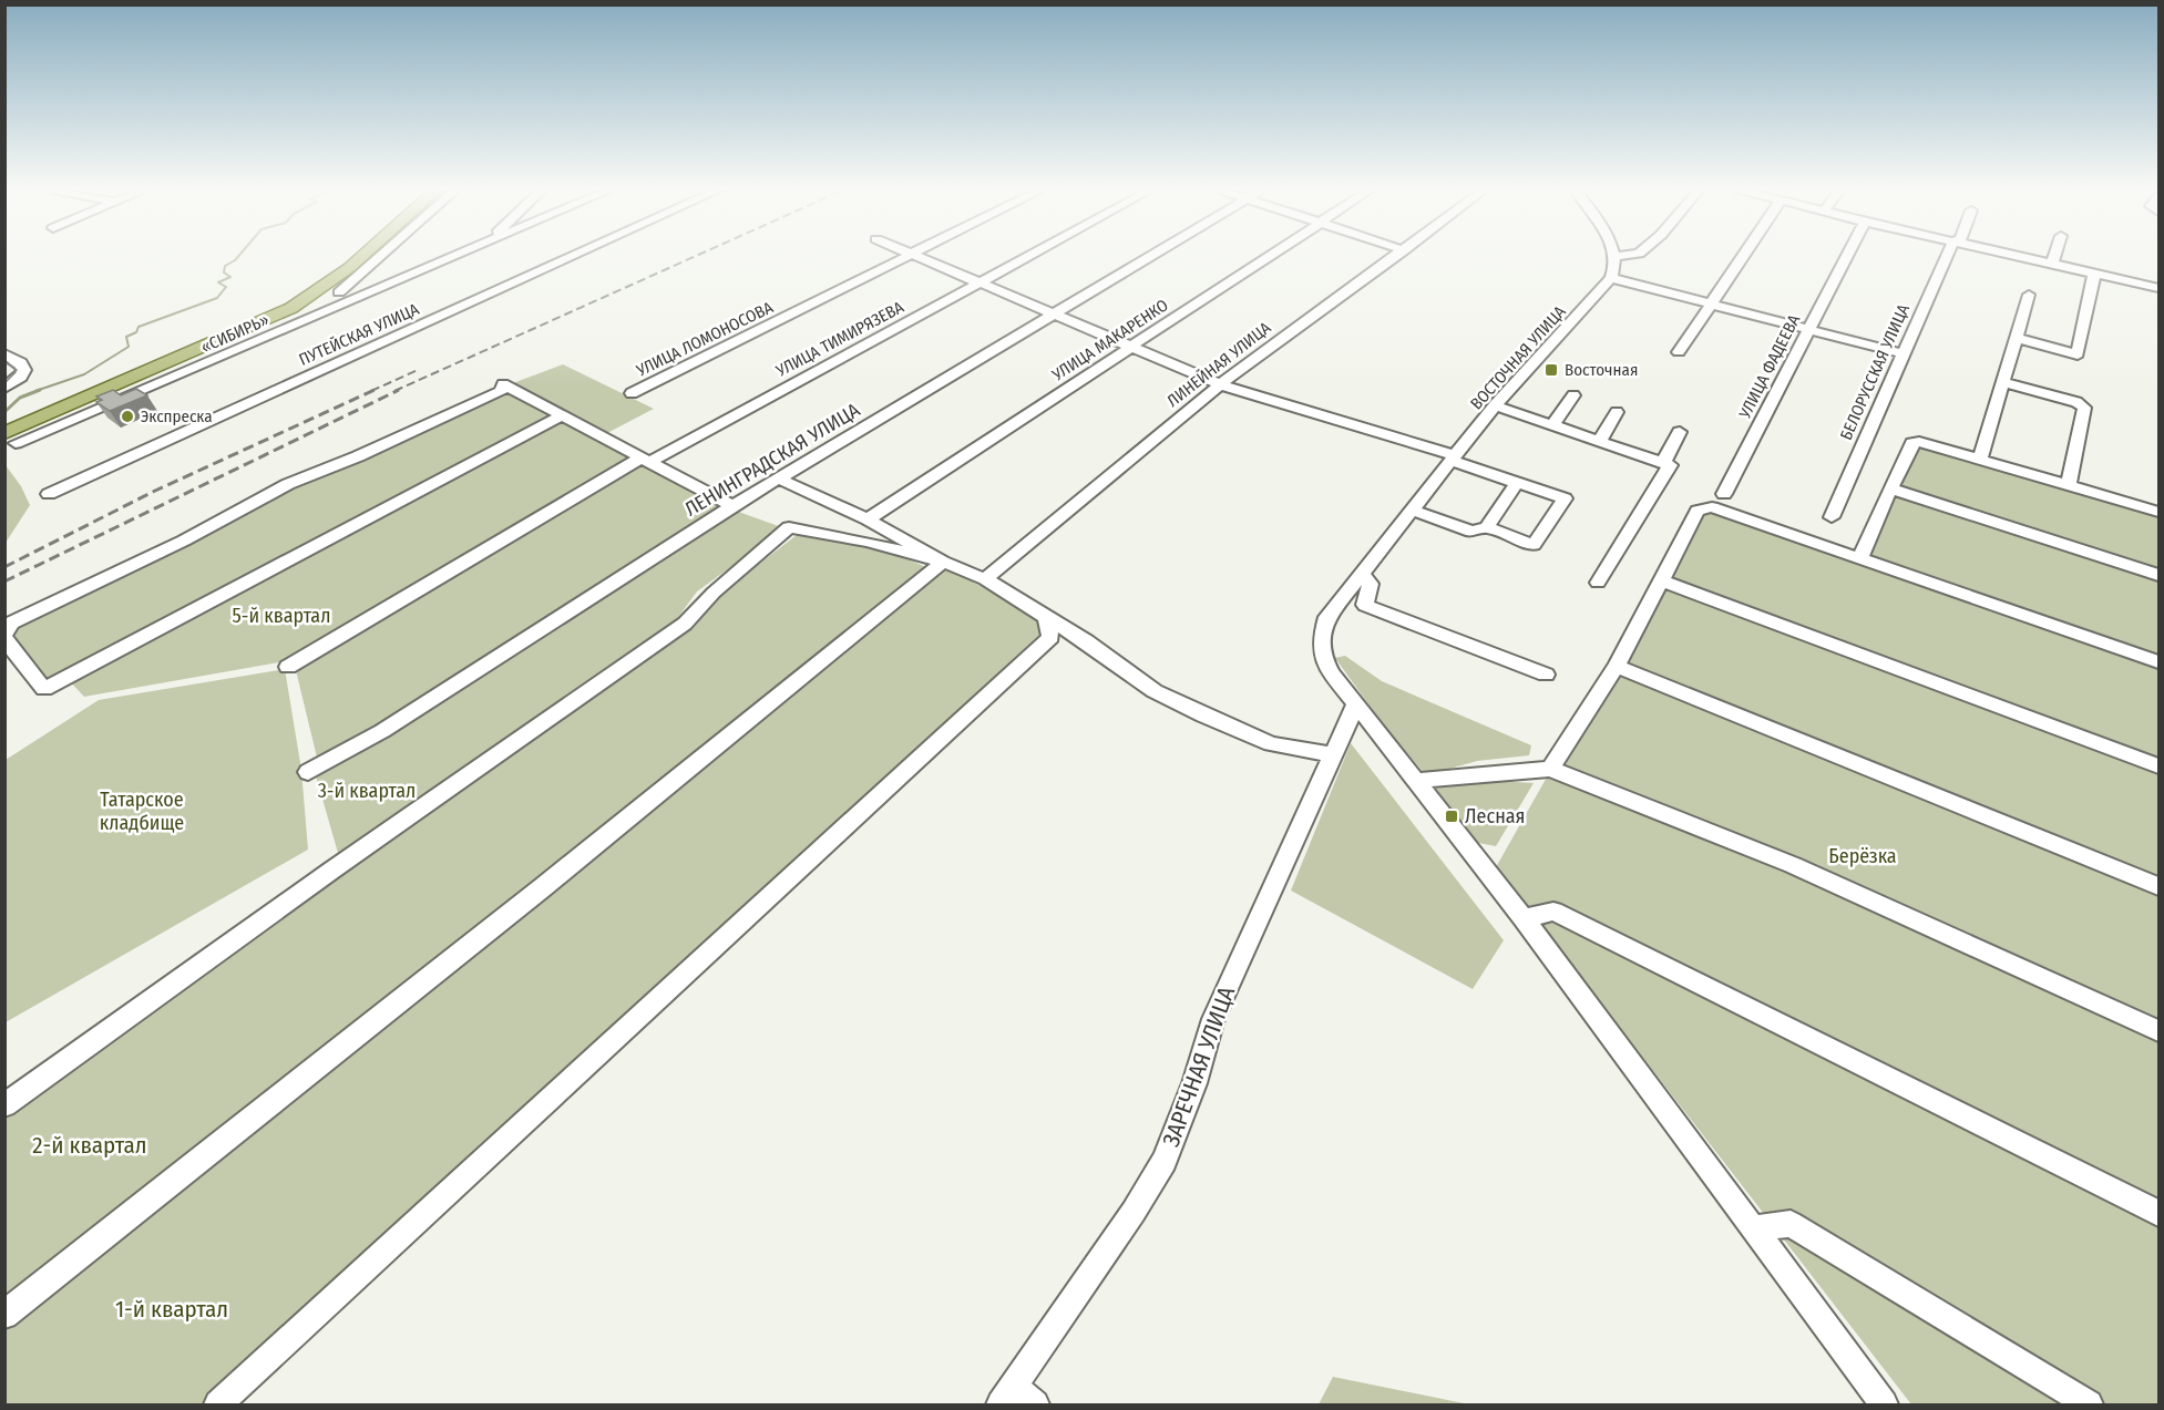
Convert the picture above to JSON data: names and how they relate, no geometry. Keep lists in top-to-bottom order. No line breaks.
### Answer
{"streets":{"main road":["«СИБИРЬ»"],"street":["ПУТЕЙСКАЯ УЛИЦА","УЛИЦА ЛОМОНОСОВА","УЛИЦА ТИМИРЯЗЕВА","УЛИЦА МАКАРЕНКО","ВОСТОЧНАЯ УЛИЦА","ЛИНЕЙНАЯ УЛИЦА","УЛИЦА ФАДЕЕВА","БЕЛОРУССКАЯ УЛИЦА","ЛЕНИНГРАДСКАЯ УЛИЦА","ЗАРЕЧНАЯ УЛИЦА"]},"crossings":[["ВОСТОЧНАЯ УЛИЦА","ЗАРЕЧНАЯ УЛИЦА"]],"parks":["5-й квартал","3-й квартал","Татарское кладбище","Берёзка","2-й квартал","1-й квартал"],"places":{"transit":["Восточная","Лесная"],"other":["Экспреска"]}}
